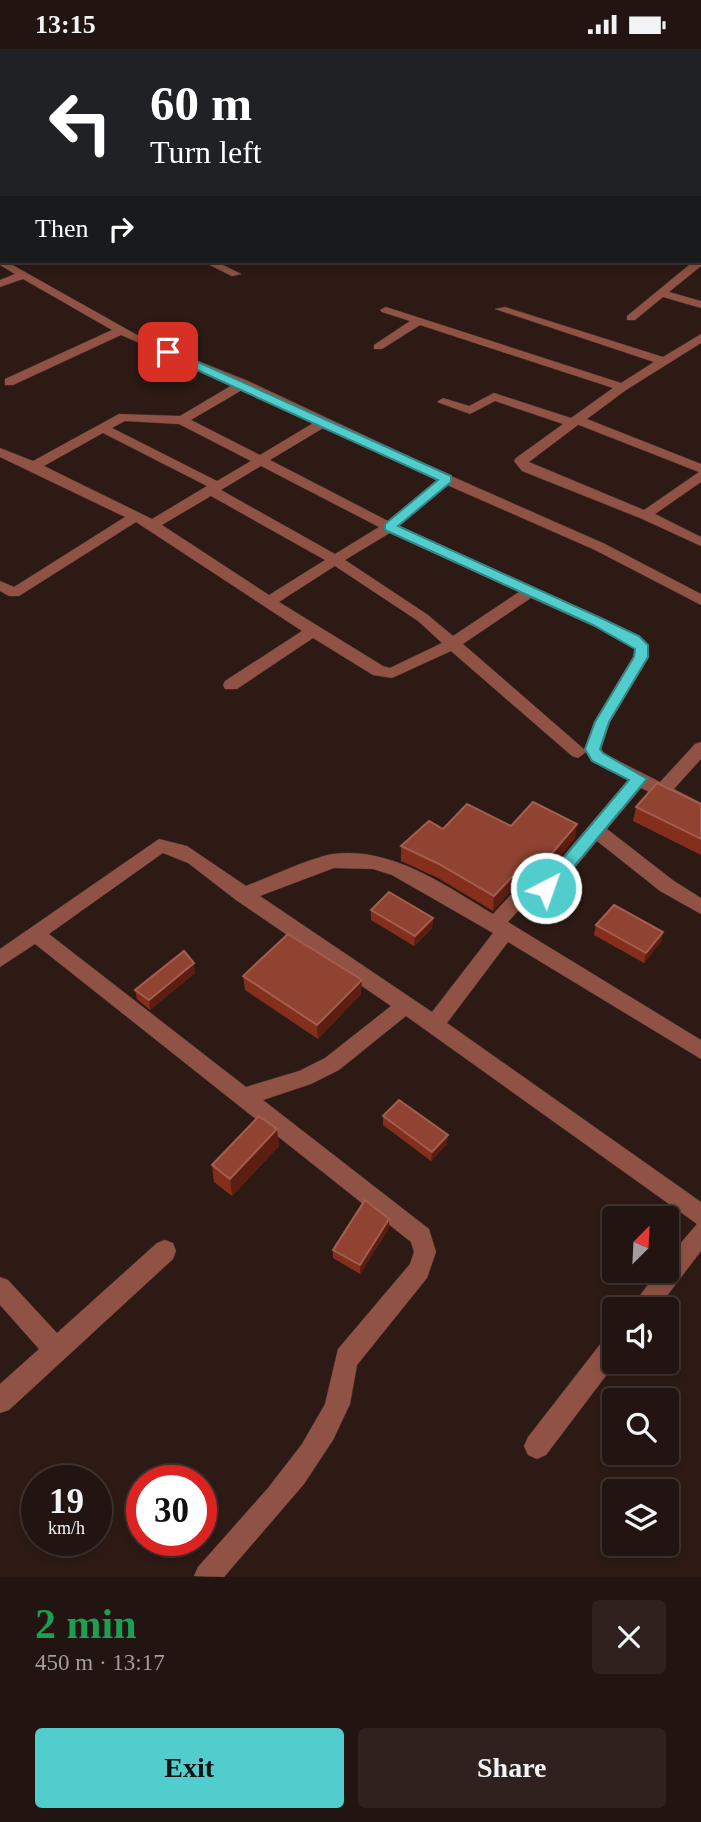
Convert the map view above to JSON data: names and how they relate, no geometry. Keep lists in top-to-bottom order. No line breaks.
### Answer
{"north":"top right","page":{"status":"13:15","turn":["60 m","Turn left"],"then":"Then","speed":"19 km/h","limit":"30","heading":["2 min","450 m · 13:17"],"buttons":["Exit","Share"]}}
